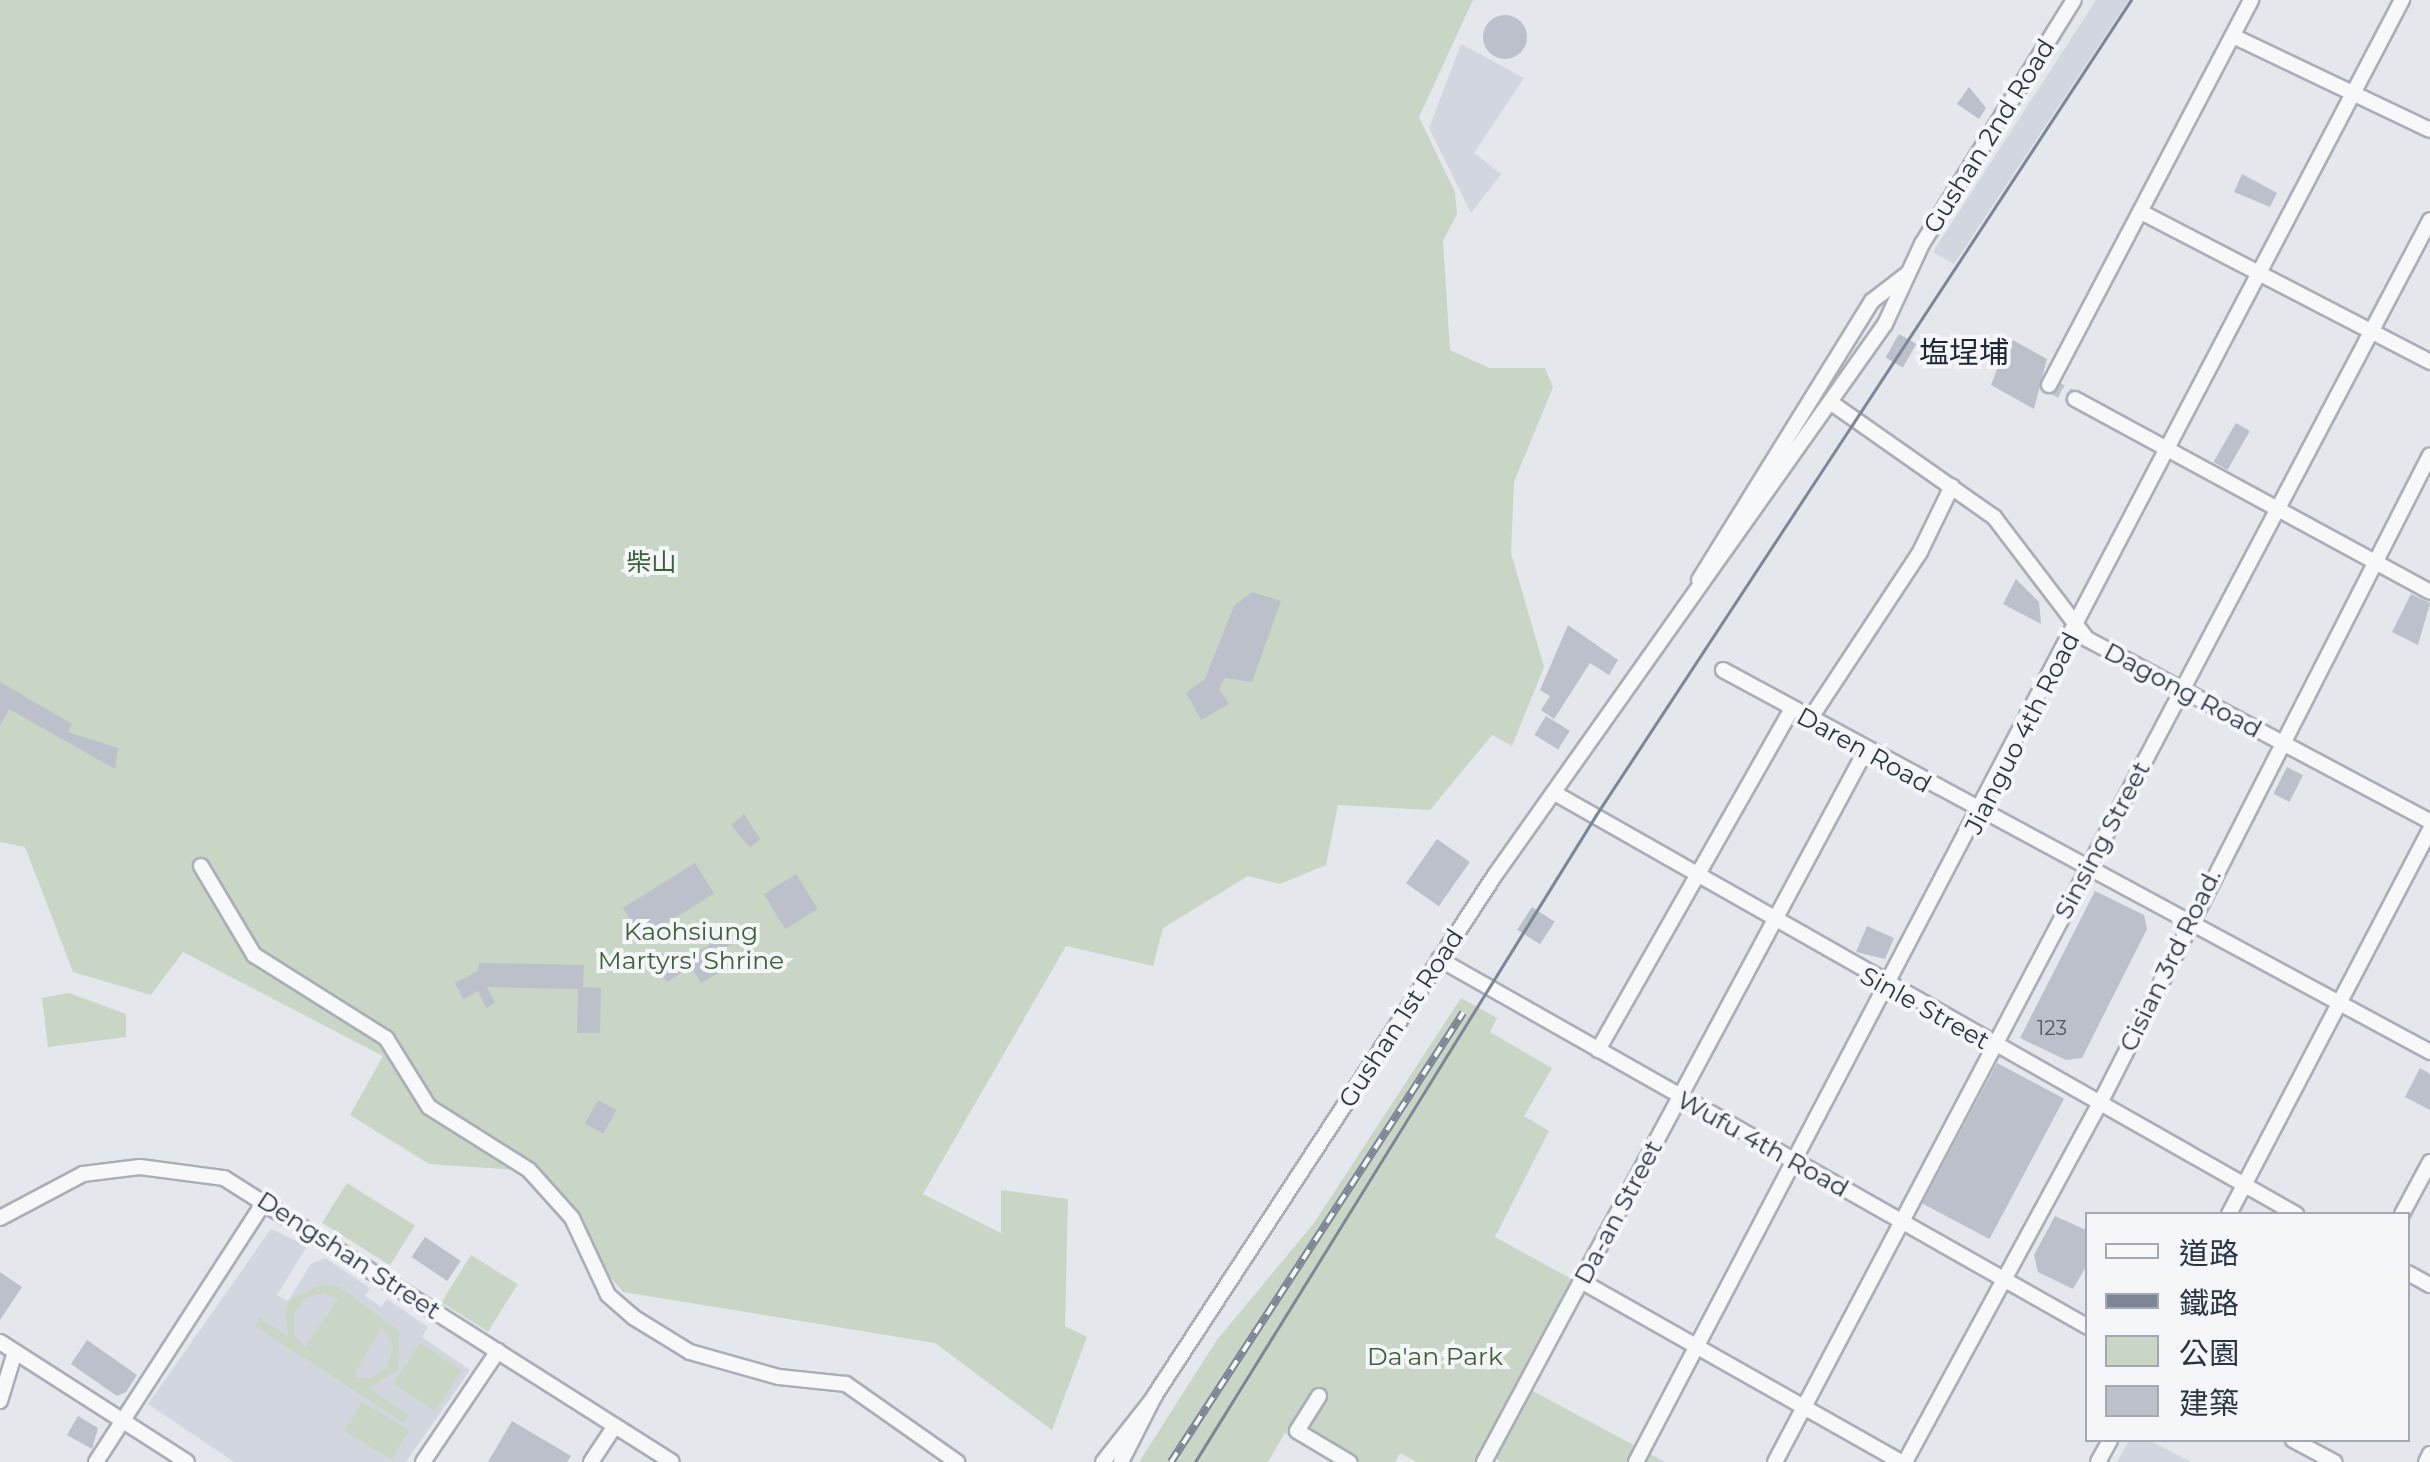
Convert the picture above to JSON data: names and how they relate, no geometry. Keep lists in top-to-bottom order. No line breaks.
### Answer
{"streets":{"street":["Gushan 2nd Road","Dagong Road","Jianguo 4th Road","Daren Road","Sinsing Street","Cisian 3rd Road.","Sinle Street","Gushan 1st Road","Wufu 4th Road","Da-an Street","Dengshan Street"]},"crossings":[["Gushan 2nd Road","Gushan 1st Road"],["Dagong Road","Jianguo 4th Road"],["Dagong Road","Sinsing Street"],["Dagong Road","Cisian 3rd Road."],["Dagong Road","Gushan 1st Road"],["Jianguo 4th Road","Daren Road"],["Jianguo 4th Road","Sinle Street"],["Jianguo 4th Road","Wufu 4th Road"],["Daren Road","Sinsing Street"],["Daren Road","Cisian 3rd Road."],["Daren Road","Da-an Street"],["Sinsing Street","Sinle Street"],["Sinsing Street","Wufu 4th Road"],["Cisian 3rd Road.","Sinle Street"],["Cisian 3rd Road.","Wufu 4th Road"],["Sinle Street","Gushan 1st Road"],["Sinle Street","Da-an Street"],["Gushan 1st Road","Wufu 4th Road"],["Wufu 4th Road","Da-an Street"]],"districts":["塩埕埔"],"parks":["柴山","Kaohsiung Martyrs' Shrine","Da'an Park"],"house_numbers":["123"],"legend":["道路","鐵路","公園","建築"]}
